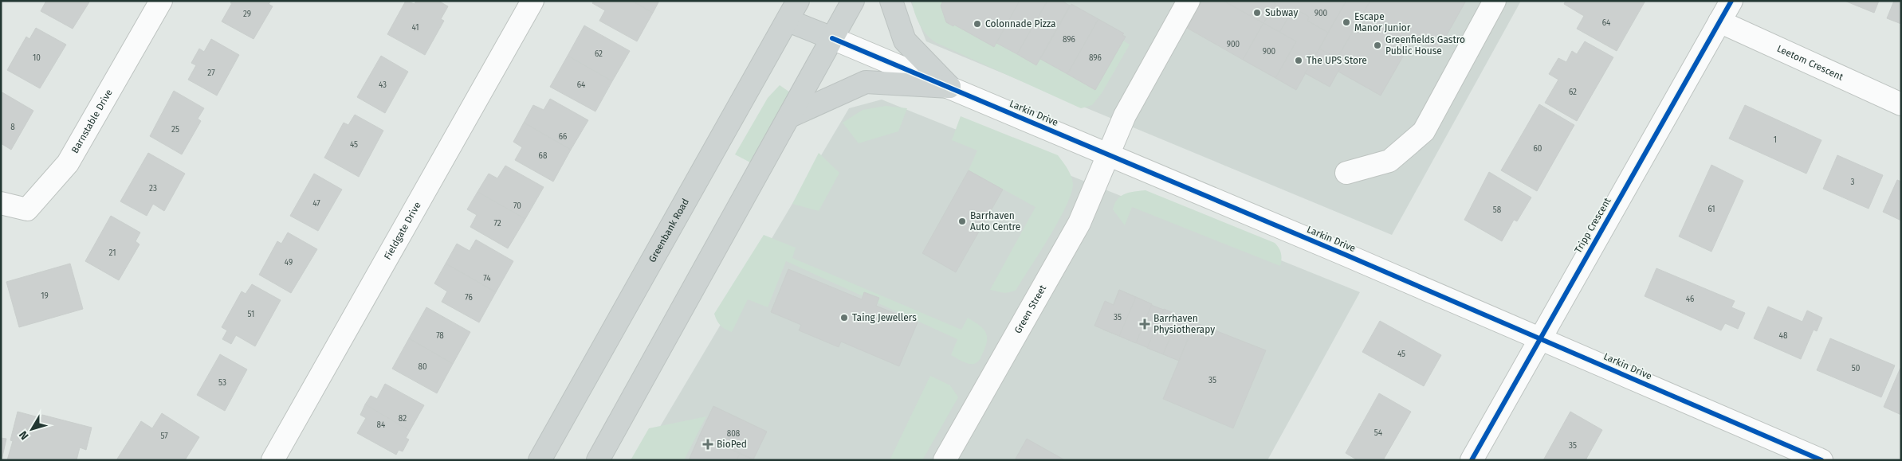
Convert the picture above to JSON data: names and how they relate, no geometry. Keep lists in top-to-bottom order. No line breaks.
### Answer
{"streets":{"main road":["Greenbank Road"],"street":["Leetom Crescent","Larkin Drive","Barnstable Drive","Tripp Crescent","Fieldgate Drive","Green Street"]},"crossings":[["Leetom Crescent","Tripp Crescent"],["Larkin Drive","Tripp Crescent"],["Larkin Drive","Green Street"]],"places":{"other":["Subway","Escape Manor Junior","Colonnade Pizza","Greenfields Gastro Public House","The UPS Store","Barrhaven Auto Centre","Taing Jewellers"],"health":["Barrhaven Physiotherapy","BioPed"]},"house_numbers":["900","29","64","41","896","900","900","62","10","896","27","43","64","62","8","25","66","1","45","60","68","3","23","47","70","61","58","72","21","49","74","19","76","46","51","35","78","48","45","80","50","35","53","82","84","54","808","57","35"],"north":"bottom left"}
